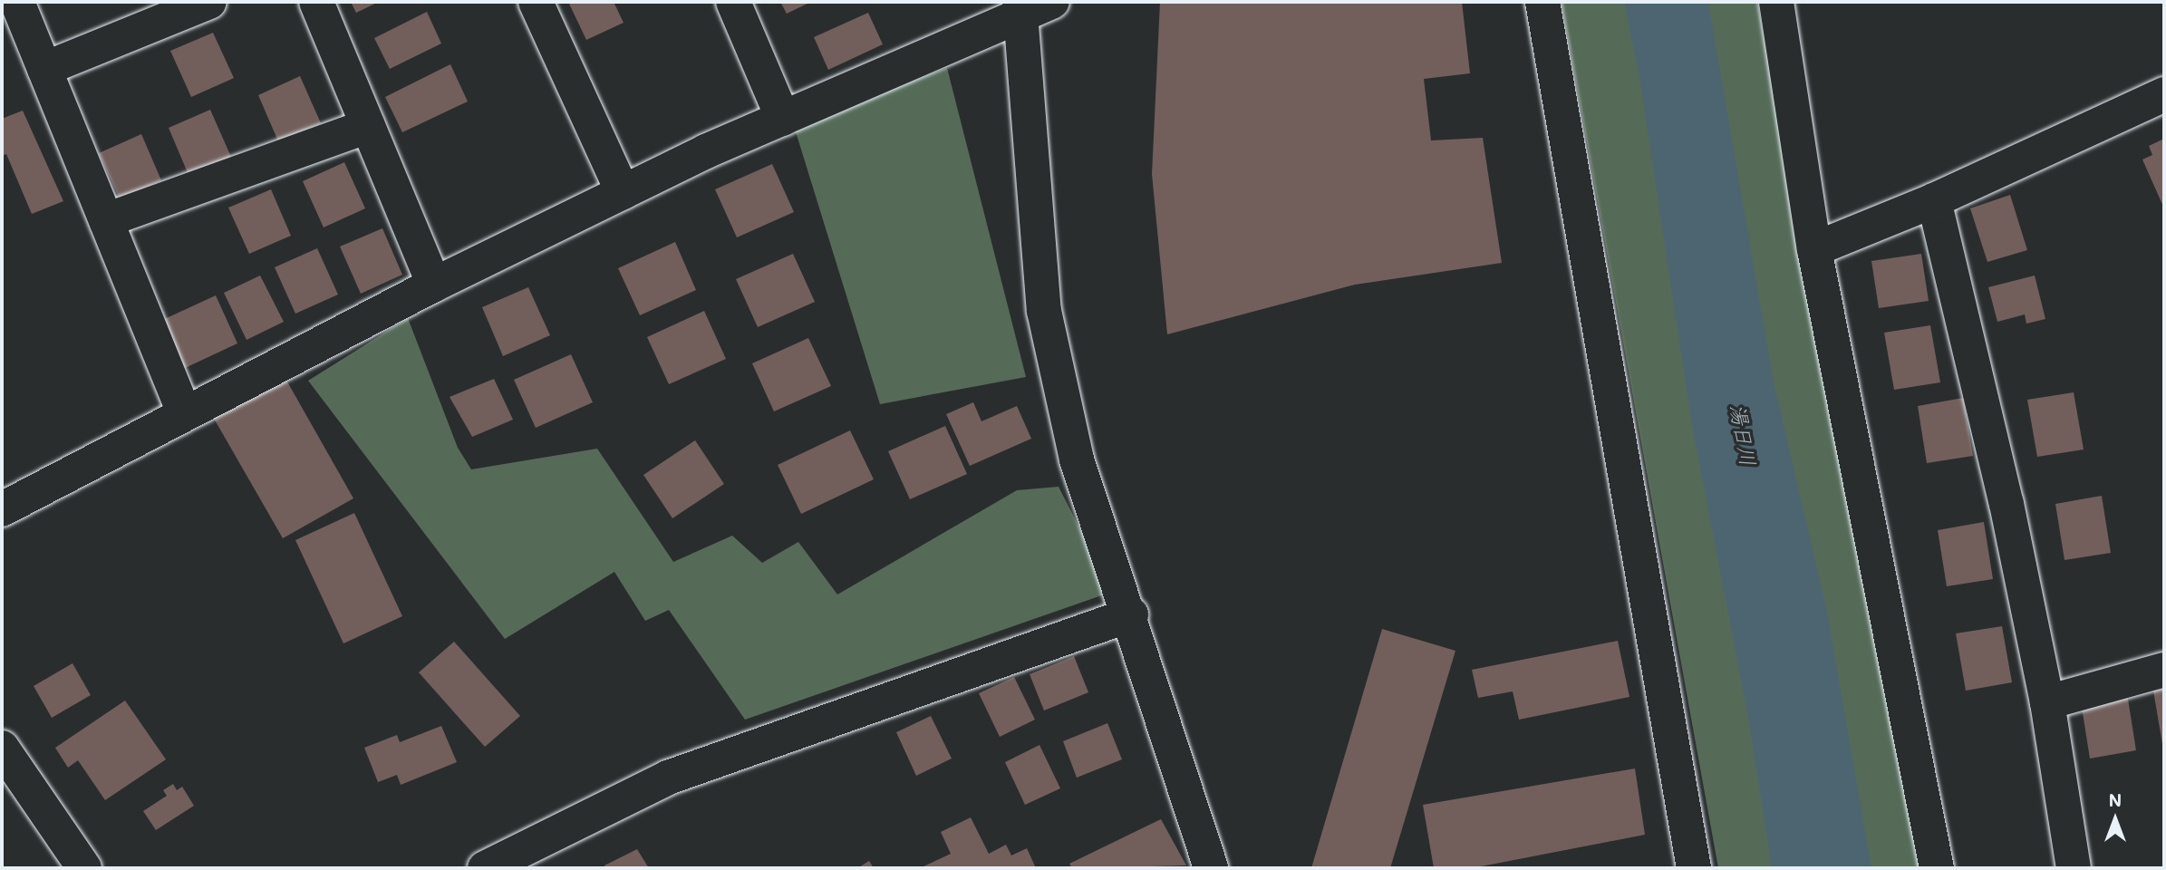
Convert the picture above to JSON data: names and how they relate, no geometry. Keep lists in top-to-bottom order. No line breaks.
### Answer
{"water":["湯日川"],"north":"top"}
